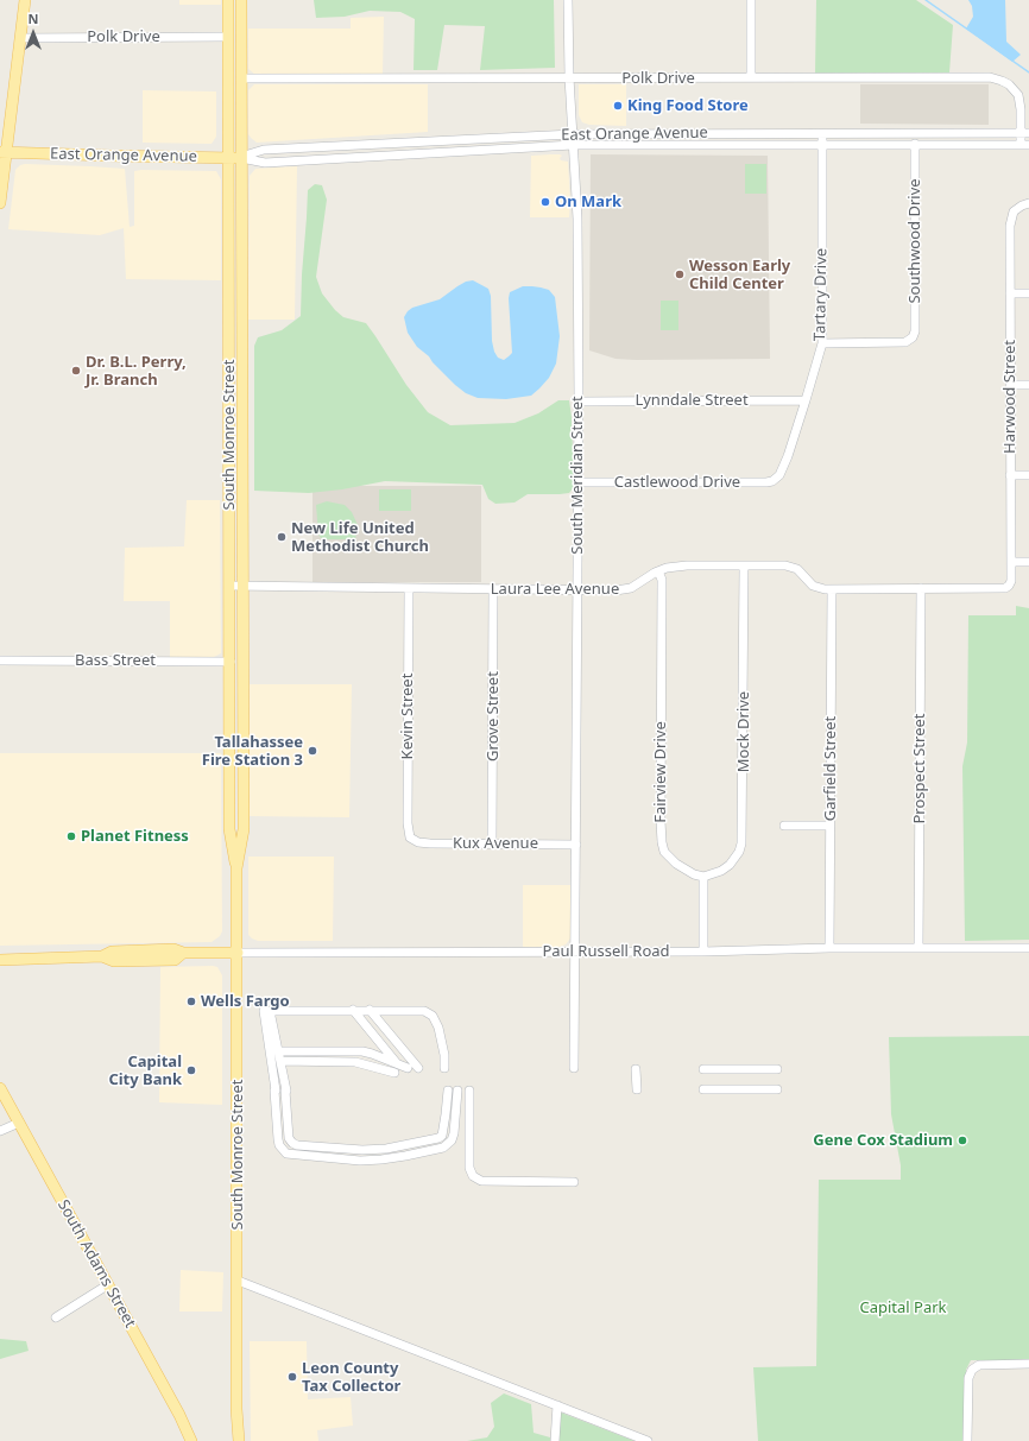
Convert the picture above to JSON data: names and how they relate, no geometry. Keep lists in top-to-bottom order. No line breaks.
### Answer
{"streets":{"main road":["East Orange Avenue","South Monroe Street","Paul Russell Road","South Adams Street"],"street":["Polk Drive","Southwood Drive","Tartary Drive","Harwood Street","Lynndale Street","South Meridian Street","Castlewood Drive","Laura Lee Avenue","Bass Street","Kevin Street","Grove Street","Mock Drive","Garfield Street","Prospect Street","Fairview Drive","Kux Avenue"]},"crossings":[["Polk Drive","East Orange Avenue"],["Polk Drive","South Monroe Street"],["Polk Drive","South Meridian Street"],["East Orange Avenue","Southwood Drive"],["East Orange Avenue","Tartary Drive"],["East Orange Avenue","South Monroe Street"],["East Orange Avenue","South Meridian Street"],["Southwood Drive","Tartary Drive"],["Tartary Drive","Lynndale Street"],["Tartary Drive","Castlewood Drive"],["Harwood Street","Laura Lee Avenue"],["Lynndale Street","South Meridian Street"],["South Monroe Street","Laura Lee Avenue"],["South Monroe Street","Bass Street"],["South Monroe Street","Paul Russell Road"],["South Meridian Street","Castlewood Drive"],["South Meridian Street","Laura Lee Avenue"],["South Meridian Street","Kux Avenue"],["South Meridian Street","Paul Russell Road"],["Laura Lee Avenue","Kevin Street"],["Laura Lee Avenue","Grove Street"],["Laura Lee Avenue","Mock Drive"],["Laura Lee Avenue","Garfield Street"],["Laura Lee Avenue","Prospect Street"],["Laura Lee Avenue","Fairview Drive"],["Kevin Street","Kux Avenue"],["Grove Street","Kux Avenue"],["Mock Drive","Fairview Drive"],["Garfield Street","Paul Russell Road"],["Prospect Street","Paul Russell Road"]],"parks":["Capital Park"],"places":["King Food Store","On Mark","Wesson Early Child Center","Dr. B.L. Perry, Jr. Branch","New Life United Methodist Church","Tallahassee Fire Station 3","Planet Fitness","Wells Fargo","Capital City Bank","Gene Cox Stadium","Leon County Tax Collector"],"north":"top"}
